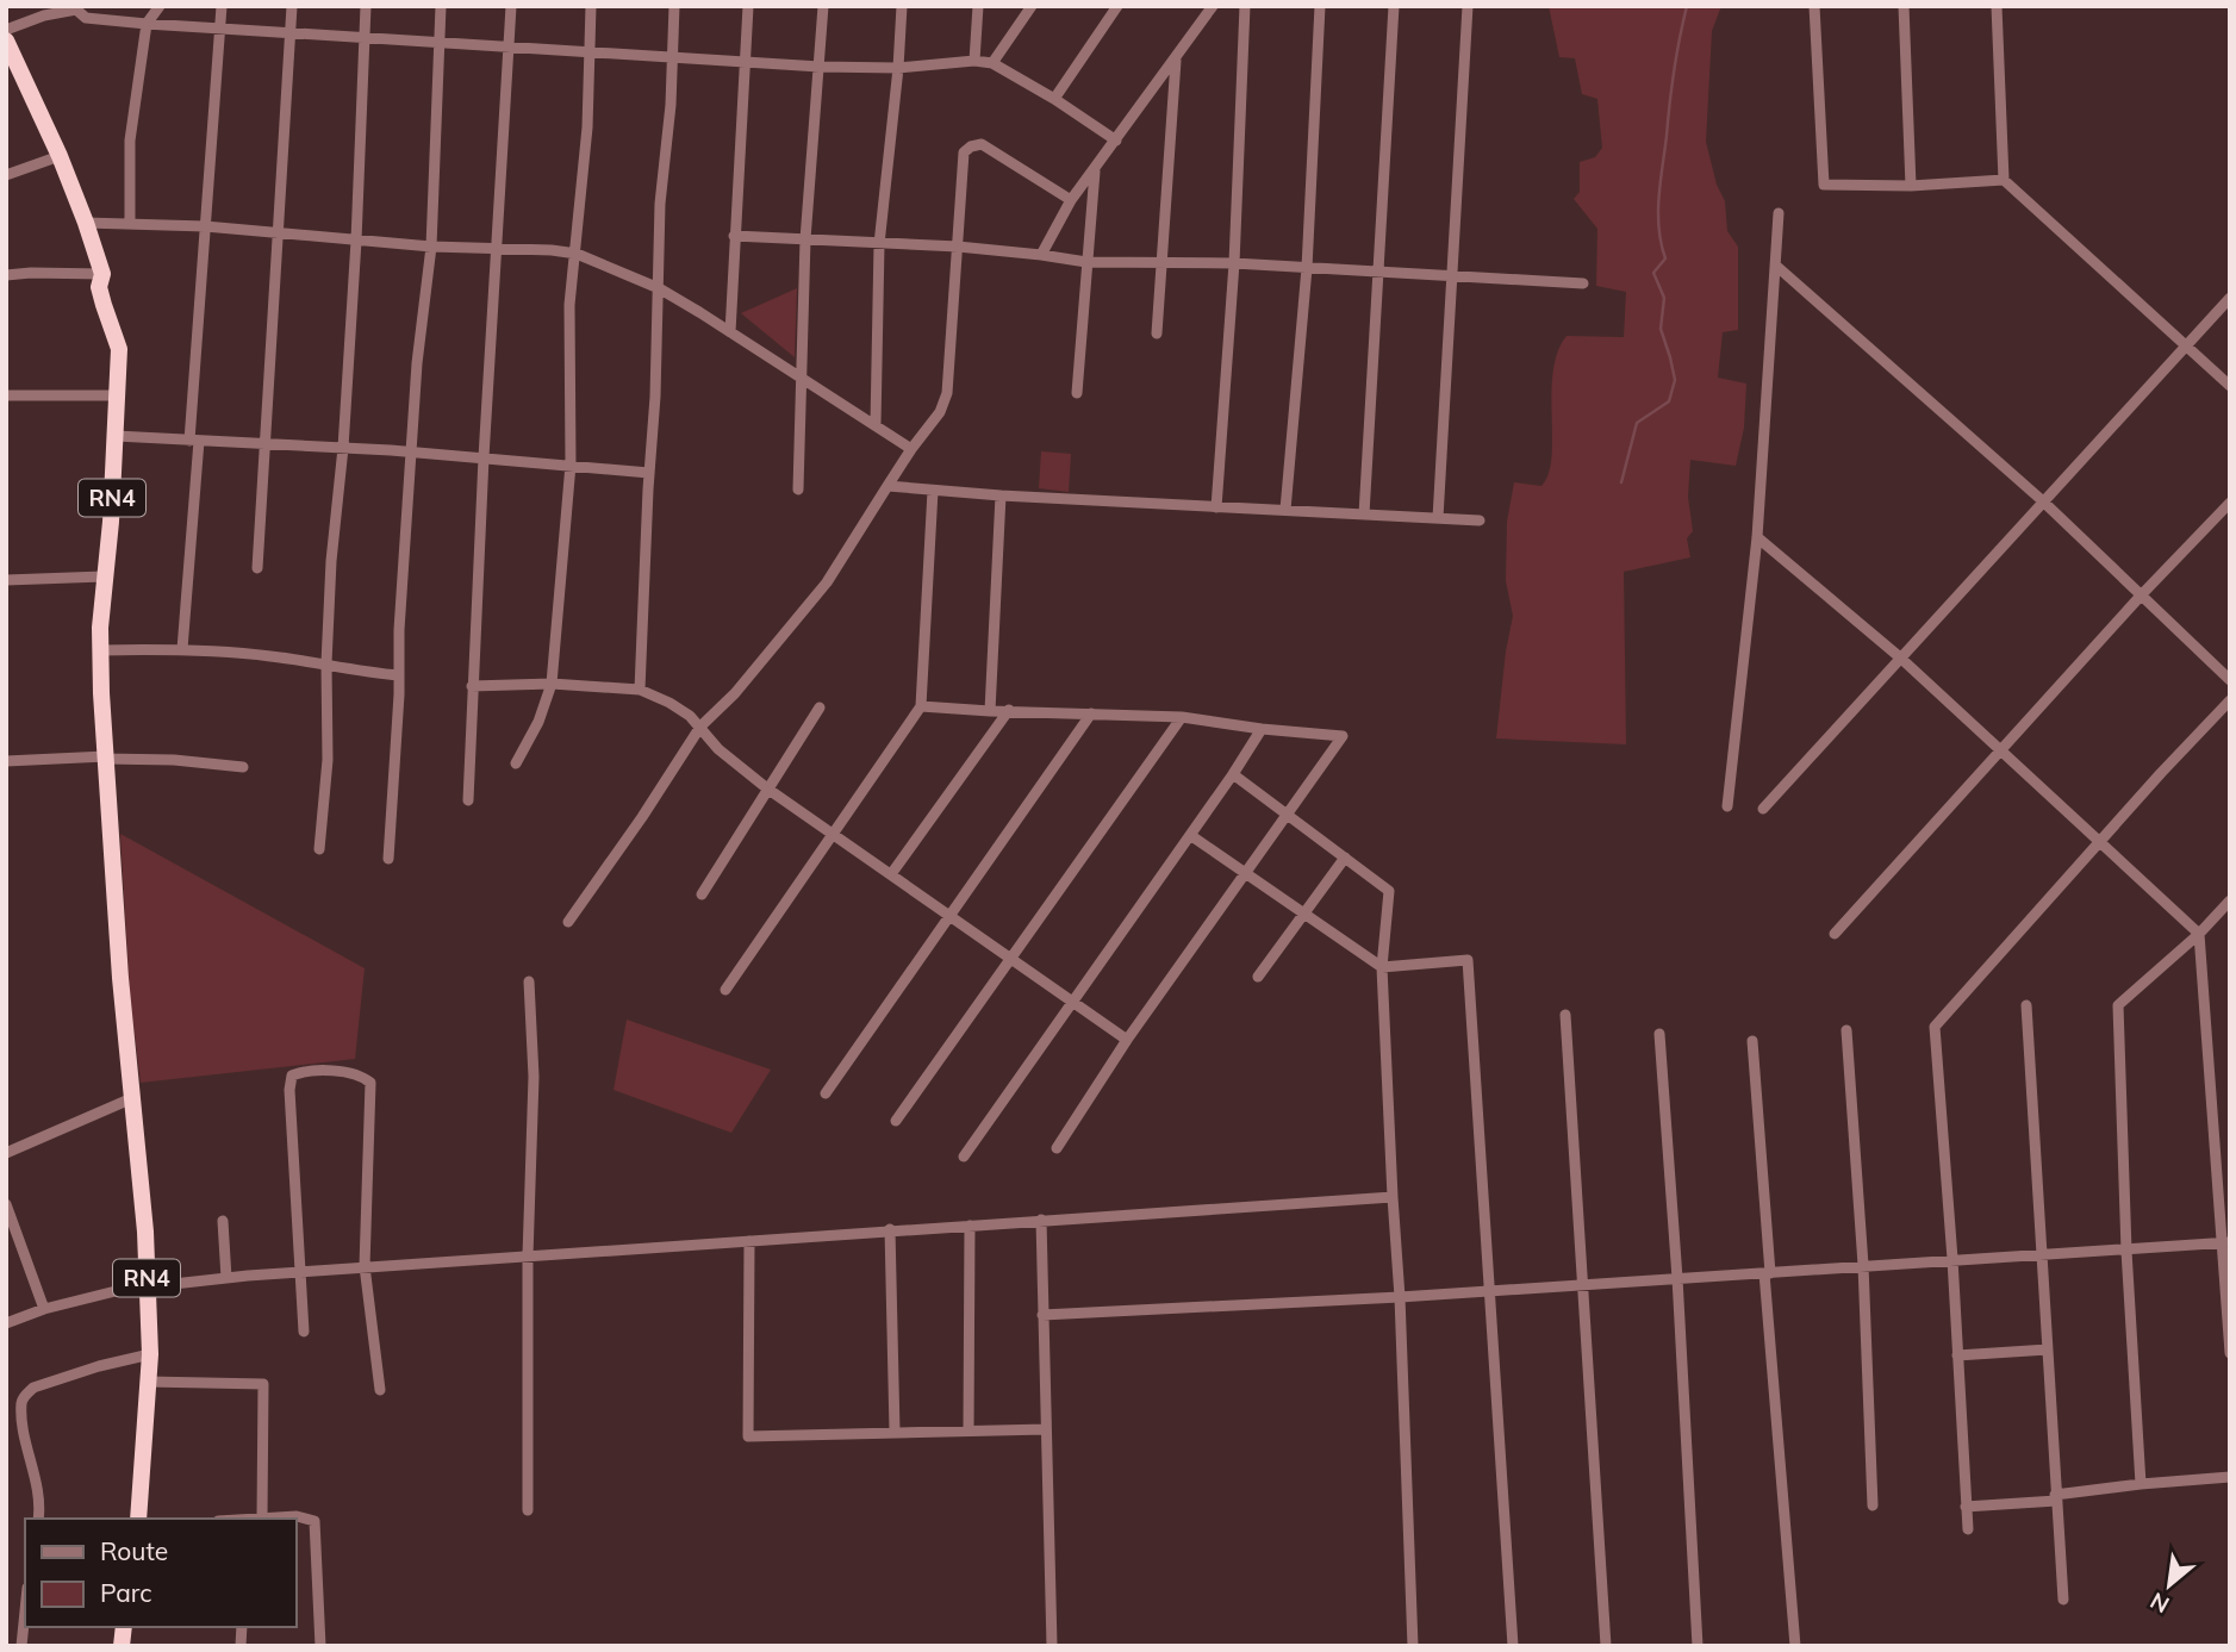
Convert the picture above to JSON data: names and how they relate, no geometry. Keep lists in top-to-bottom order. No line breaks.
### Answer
{"streets":{"highway":["RN4"]},"legend":["Route","Parc"],"north":"bottom left"}
